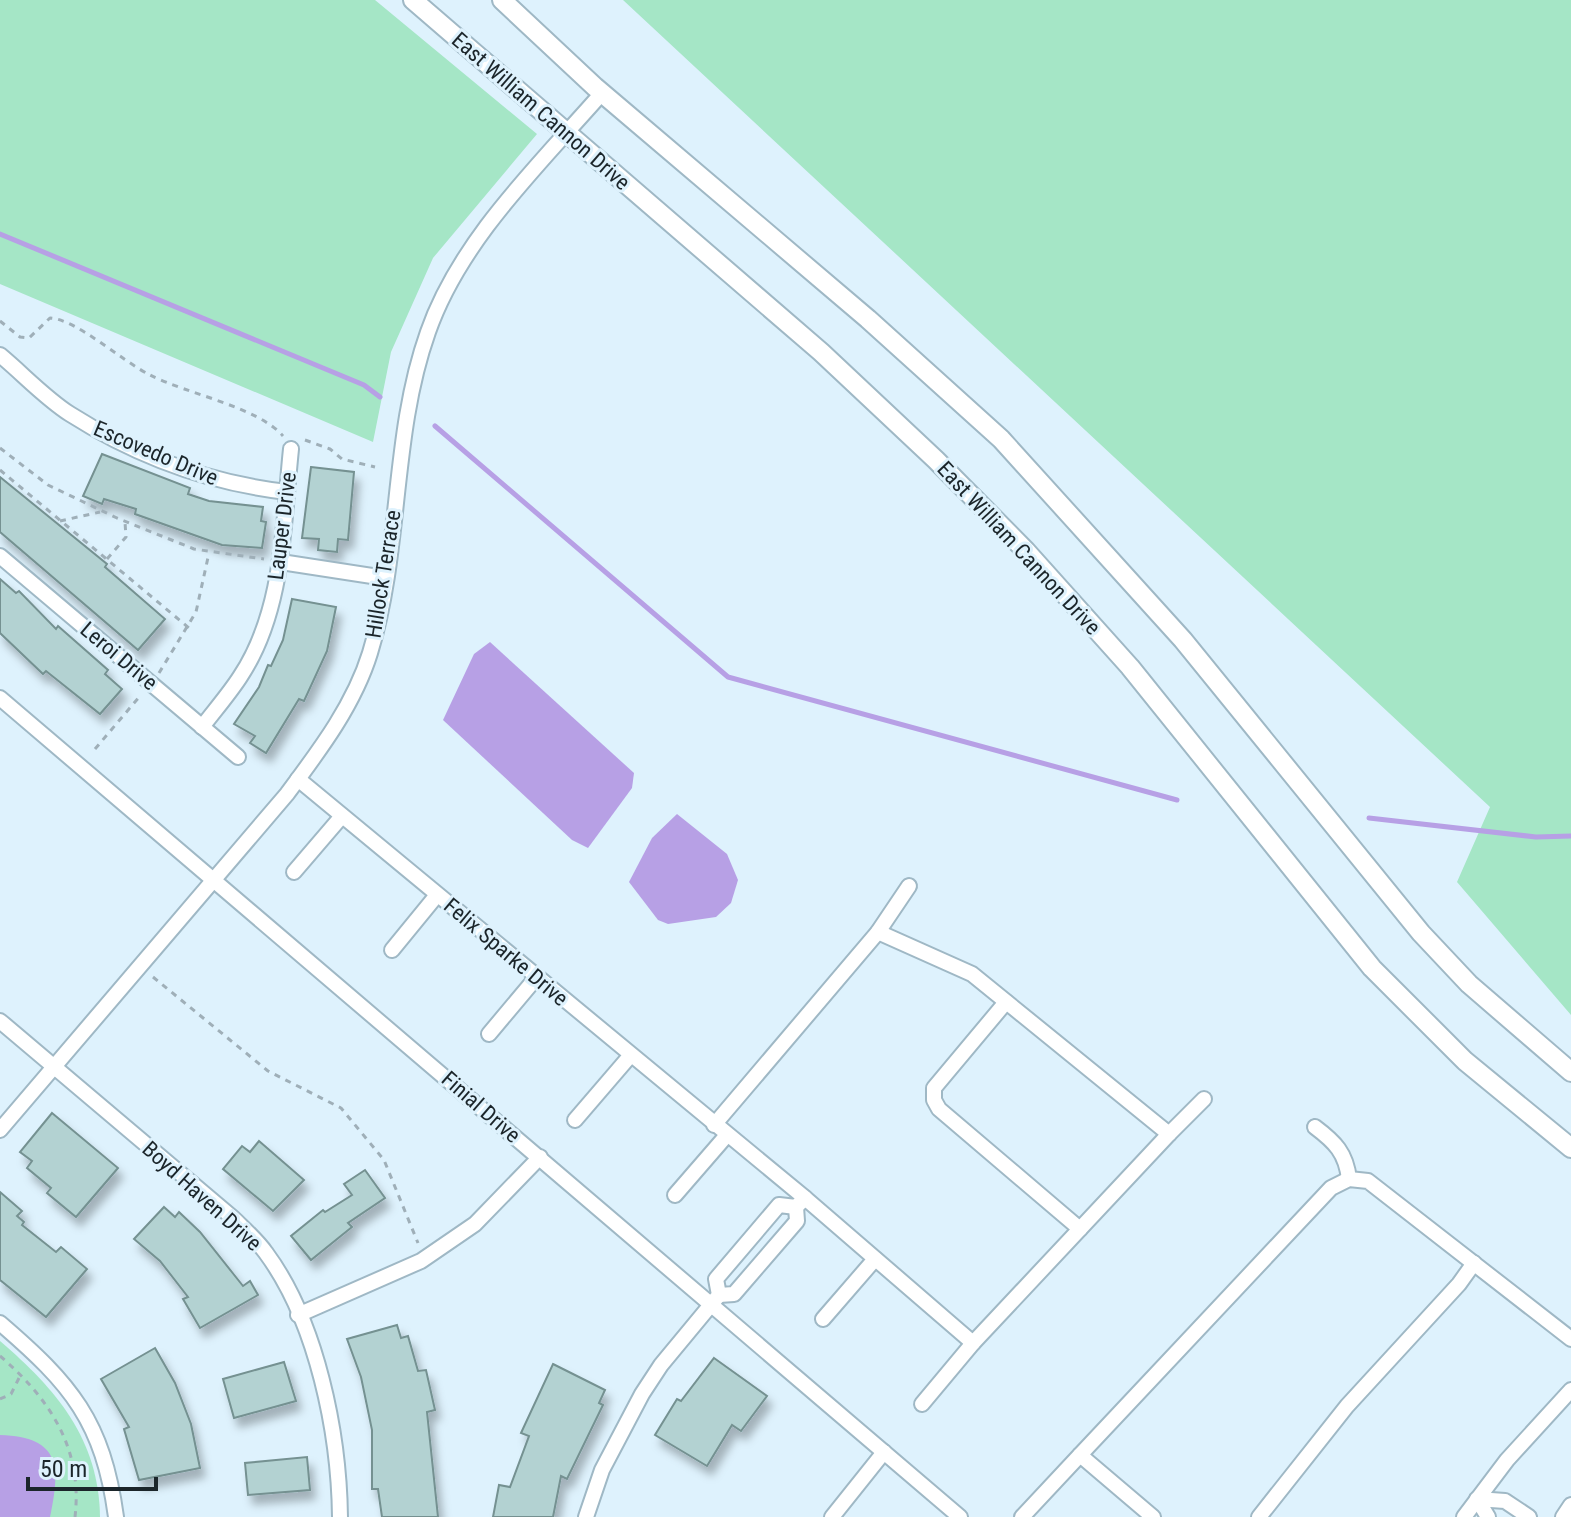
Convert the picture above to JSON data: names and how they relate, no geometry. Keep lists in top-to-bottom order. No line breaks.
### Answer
{"streets":{"street":["East William Cannon Drive","Escovedo Drive","Lauper Drive","Hillock Terrace","Leroi Drive","Felix Sparke Drive","Finial Drive","Boyd Haven Drive"]},"crossings":[["East William Cannon Drive","Hillock Terrace"],["Escovedo Drive","Lauper Drive"],["Lauper Drive","Leroi Drive"],["Hillock Terrace","Felix Sparke Drive"],["Hillock Terrace","Finial Drive"],["Hillock Terrace","Boyd Haven Drive"]],"scale_bar":"50 m"}
